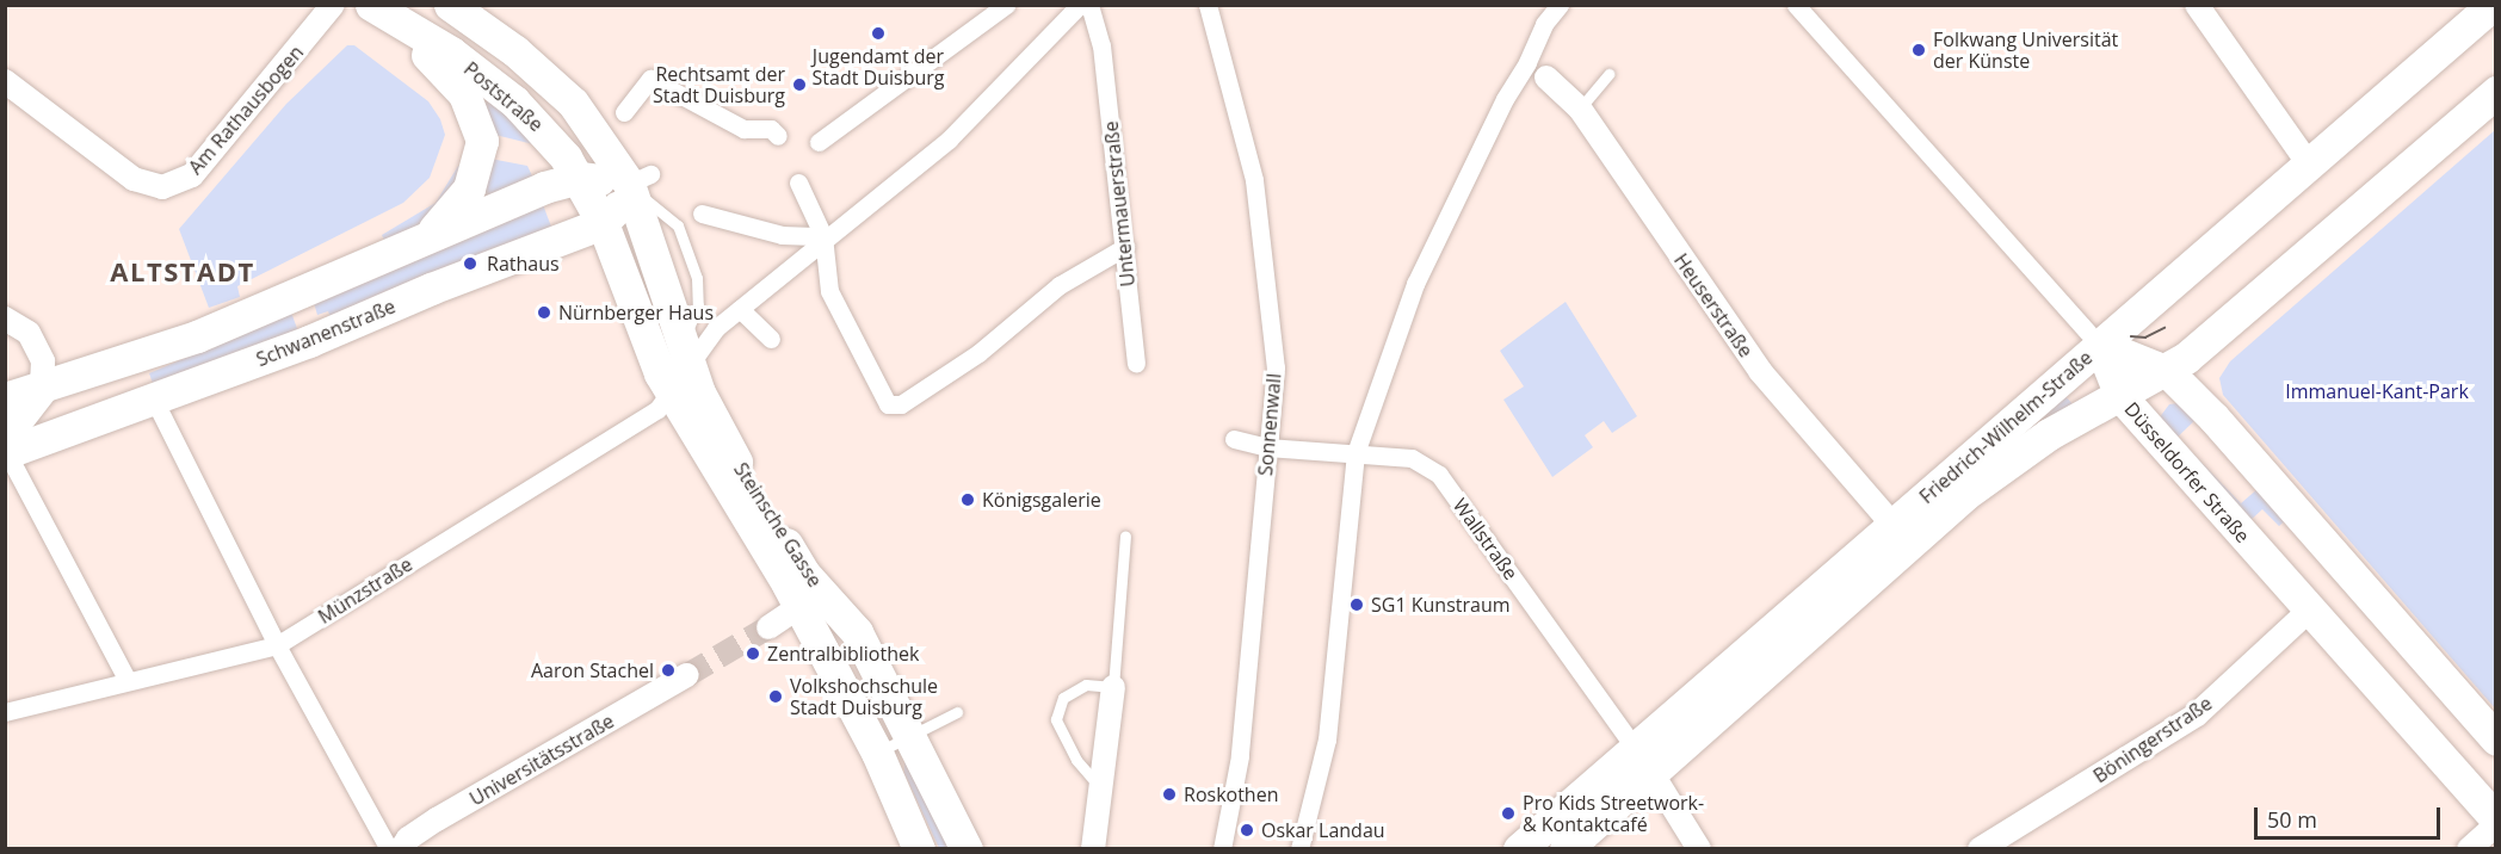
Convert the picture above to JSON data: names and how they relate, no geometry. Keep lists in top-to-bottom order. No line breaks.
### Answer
{"streets":{"main road":["Poststraße","Schwanenstraße","Friedrich-Wilhelm-Straße","Düsseldorfer Straße","Steinsche Gasse"],"street":["Am Rathausbogen","Untermauerstraße","Heuserstraße","Sonnenwall","Wallstraße","Münzstraße","Böningerstraße","Universitätsstraße"]},"crossings":[["Poststraße","Schwanenstraße"],["Poststraße","Steinsche Gasse"],["Heuserstraße","Friedrich-Wilhelm-Straße"],["Schwanenstraße","Steinsche Gasse"],["Sonnenwall","Wallstraße"],["Friedrich-Wilhelm-Straße","Düsseldorfer Straße"],["Friedrich-Wilhelm-Straße","Wallstraße"],["Düsseldorfer Straße","Böningerstraße"],["Steinsche Gasse","Münzstraße"]],"districts":["ALTSTADT"],"parks":["Immanuel-Kant-Park"],"places":["Jugendamt der Stadt Duisburg","Folkwang Universität der Künste","Rechtsamt der Stadt Duisburg","Rathaus","Nürnberger Haus","Königsgalerie","SG1 Kunstraum","Zentralbibliothek","Aaron Stachel","Volkshochschule Stadt Duisburg","Roskothen","Pro Kids Streetwork- & Kontaktcafé","Oskar Landau"],"scale_bar":"50 m"}
